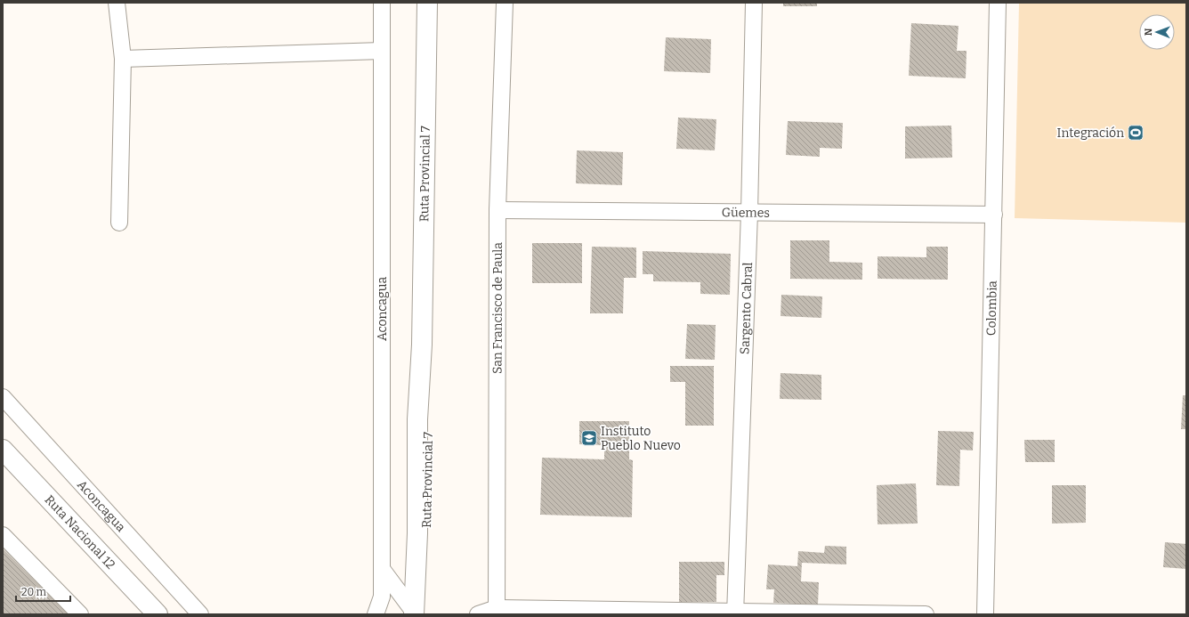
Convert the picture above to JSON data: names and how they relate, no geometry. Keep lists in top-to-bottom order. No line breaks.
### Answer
{"streets":{"main road":["Ruta Provincial 7","Ruta Nacional 12"],"street":["Güemes","San Francisco de Paula","Colombia","Aconcagua","Sargento Cabral"]},"crossings":[["Güemes","San Francisco de Paula"],["Güemes","Colombia"],["Güemes","Sargento Cabral"]],"places":{"sports":["Integración"],"school or university":["Instituto Pueblo Nuevo"]},"scale_bar":"20 m","north":"left"}
